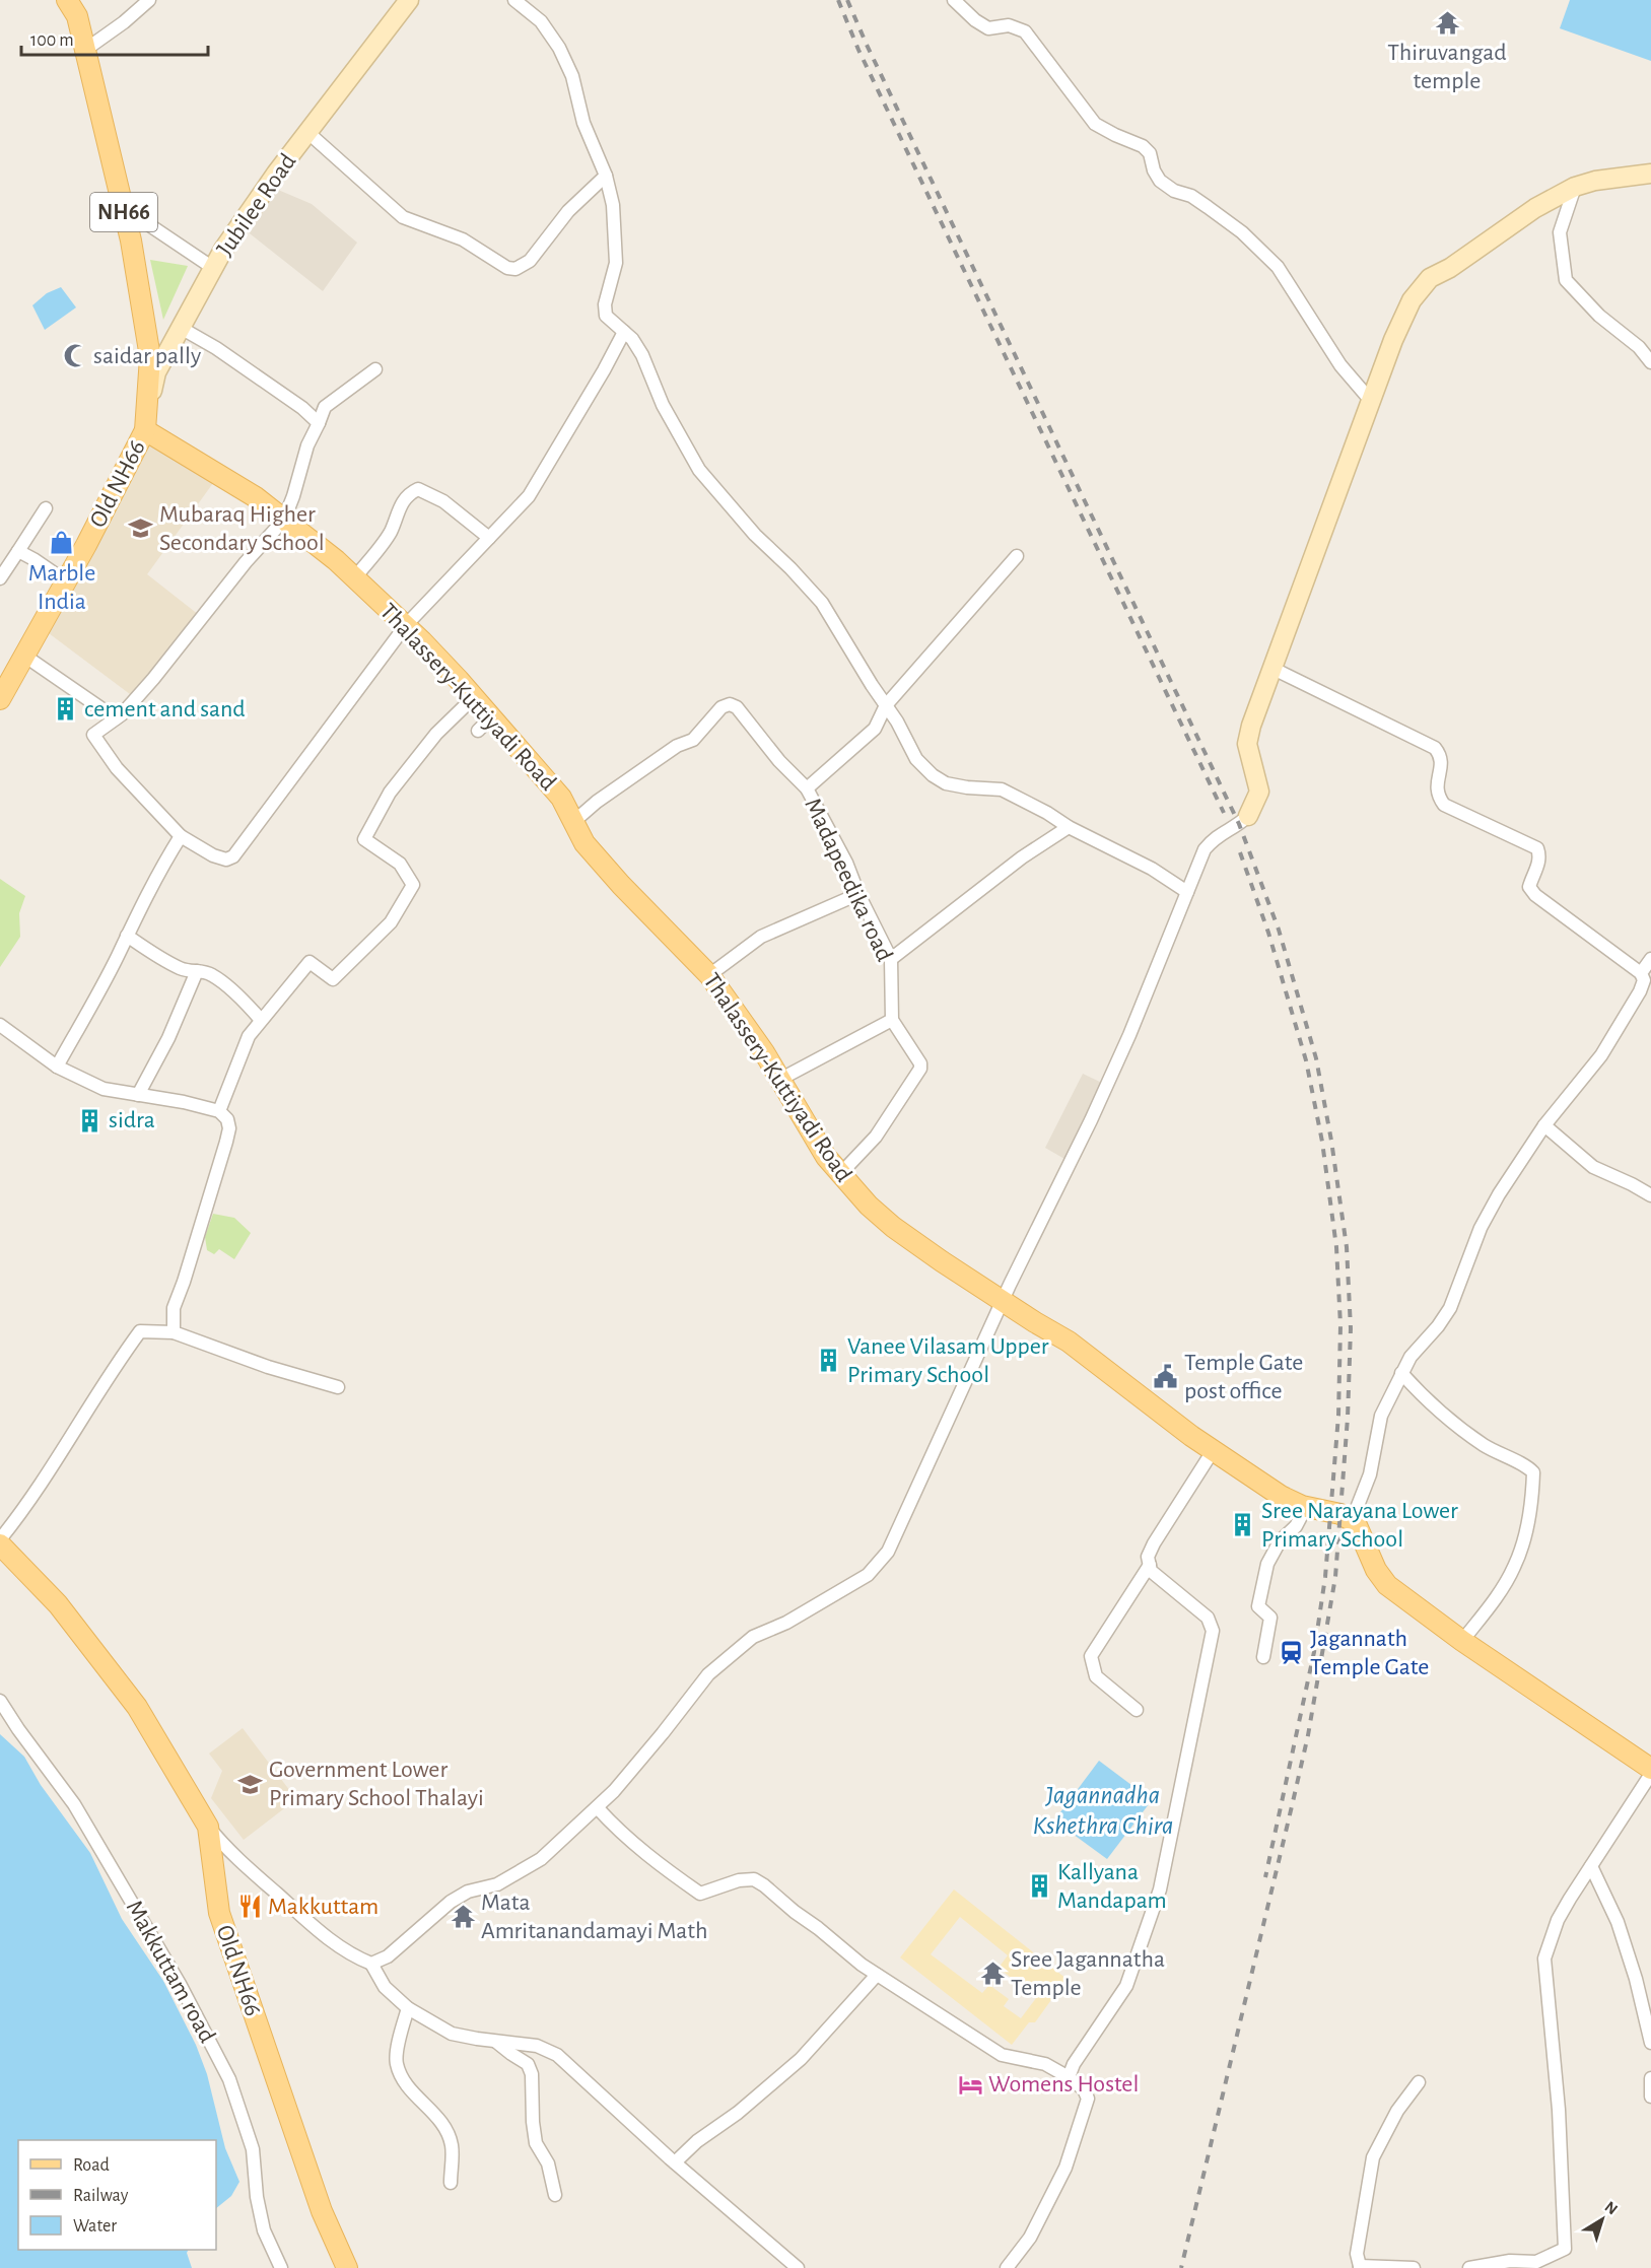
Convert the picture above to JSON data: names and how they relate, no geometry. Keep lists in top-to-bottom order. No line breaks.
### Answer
{"streets":{"main road":["NH66","Old NH66","Thalassery-Kuttiyadi Road"],"street":["Jubilee Road","Madapeedika road","Makkuttam road"]},"crossings":[["Jubilee Road","Old NH66"],["Jubilee Road","Thalassery-Kuttiyadi Road"],["Old NH66","Thalassery-Kuttiyadi Road"],["Thalassery-Kuttiyadi Road","Madapeedika road"]],"water":["Jagannadha Kshethra Chira"],"places":{"temple":["Thiruvangad temple","Mata Amritanandamayi Math","Sree Jagannatha Temple"],"mosque":["saidar pally"],"school or university":["Mubaraq Higher Secondary School","Government Lower Primary School Thalayi"],"shop":["Marble India"],"building":["cement and sand","sidra","Vanee Vilasam Upper Primary School","Sree Narayana Lower Primary School","Kallyana Mandapam"],"public building":["Temple Gate post office"],"station":["Jagannath Temple Gate"],"restaurant":["Makkuttam"],"hotel":["Womens Hostel"]},"legend":["Road","Railway","Water"],"scale_bar":"100 m","north":"top right"}
